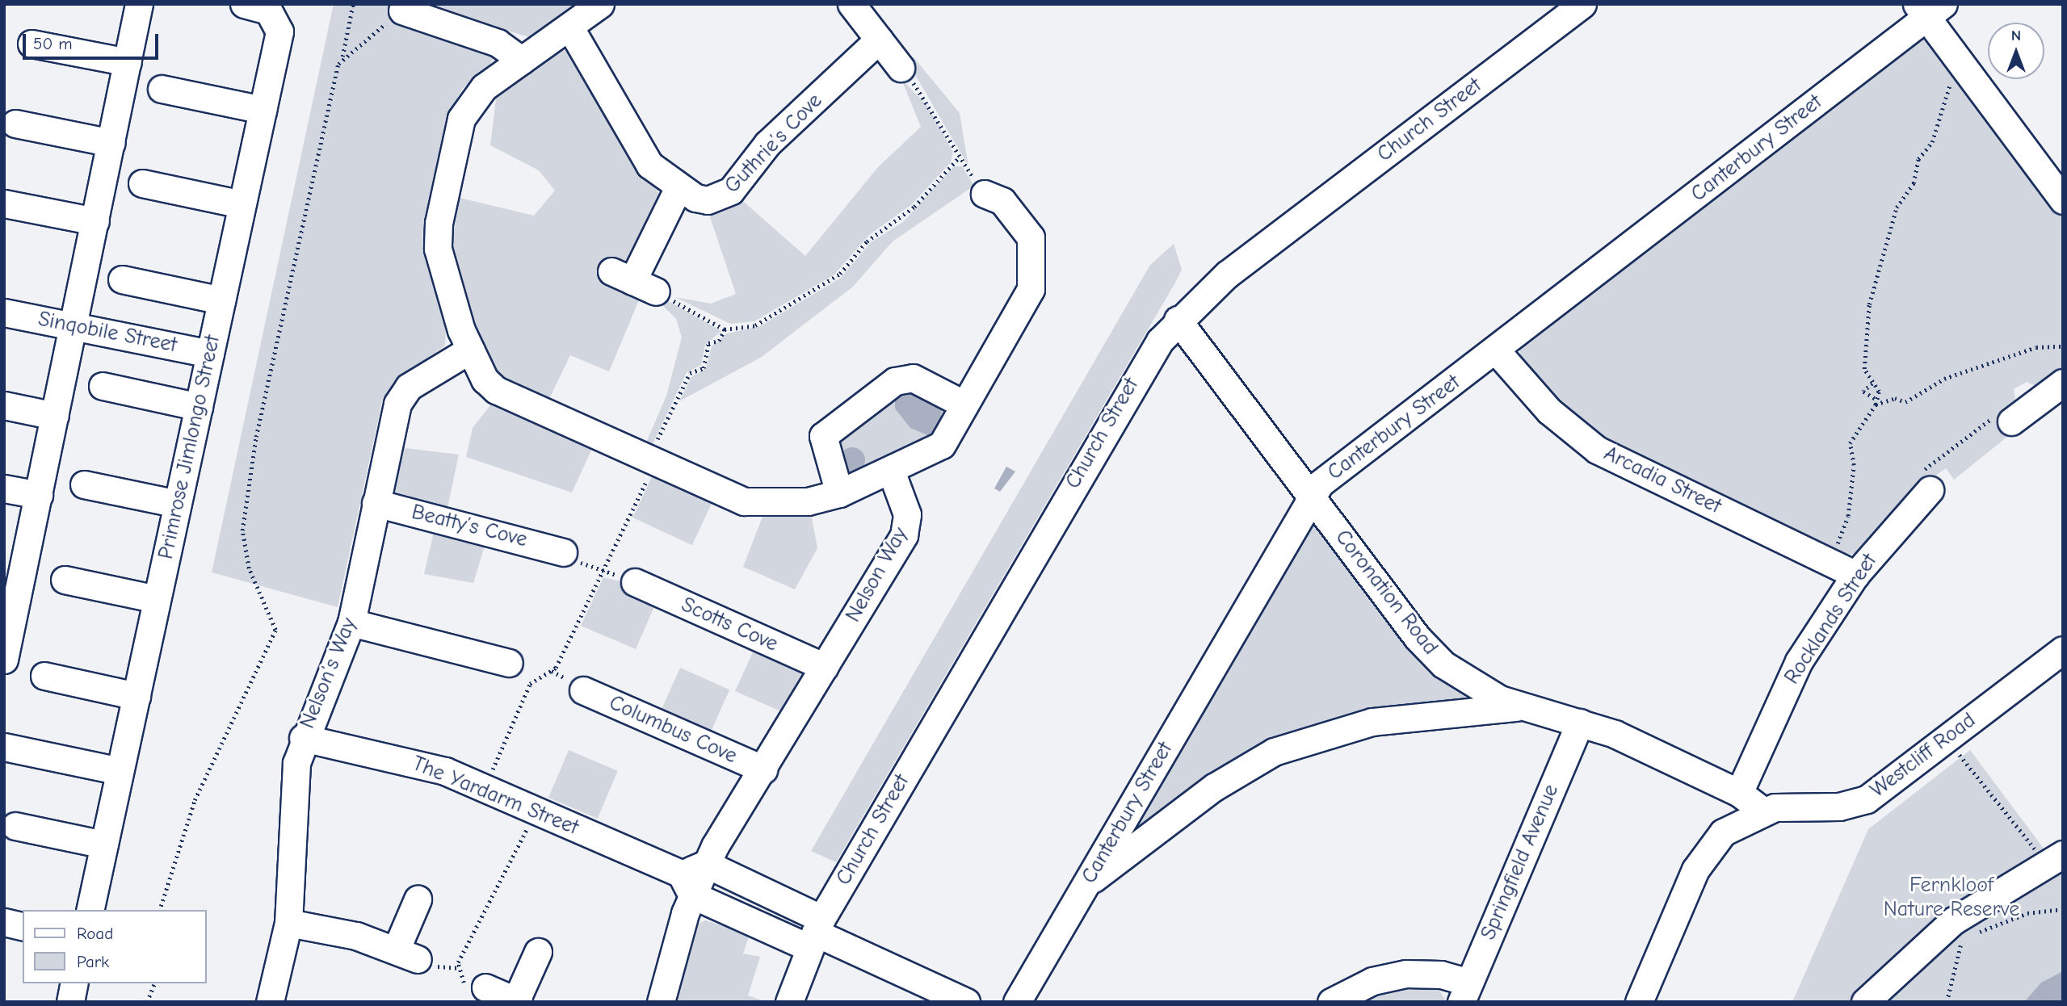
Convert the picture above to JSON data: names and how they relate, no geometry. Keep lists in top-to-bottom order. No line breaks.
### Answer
{"streets":{"street":["Church Street","Guthrie’s Cove","Canterbury Street","Sinqobile Street","Primrose Jimlongo Street","Arcadia Street","Beatty’s Cove","Nelson Way","Coronation Road","Rocklands Street","Scotts Cove","Nelson’s Way","Columbus Cove","Westcliff Road","The Yardarm Street","Springfield Avenue"]},"crossings":[["Church Street","Coronation Road"],["Church Street","The Yardarm Street"],["Canterbury Street","Arcadia Street"],["Canterbury Street","Coronation Road"],["Sinqobile Street","Primrose Jimlongo Street"],["Arcadia Street","Rocklands Street"],["Beatty’s Cove","Nelson’s Way"],["Nelson Way","Scotts Cove"],["Nelson Way","Columbus Cove"],["Nelson Way","The Yardarm Street"],["Coronation Road","Rocklands Street"],["Coronation Road","Westcliff Road"],["Coronation Road","Springfield Avenue"],["Nelson’s Way","The Yardarm Street"]],"parks":["Fernkloof Nature Reserve"],"legend":["Road","Park"],"scale_bar":"50 m","north":"top"}
